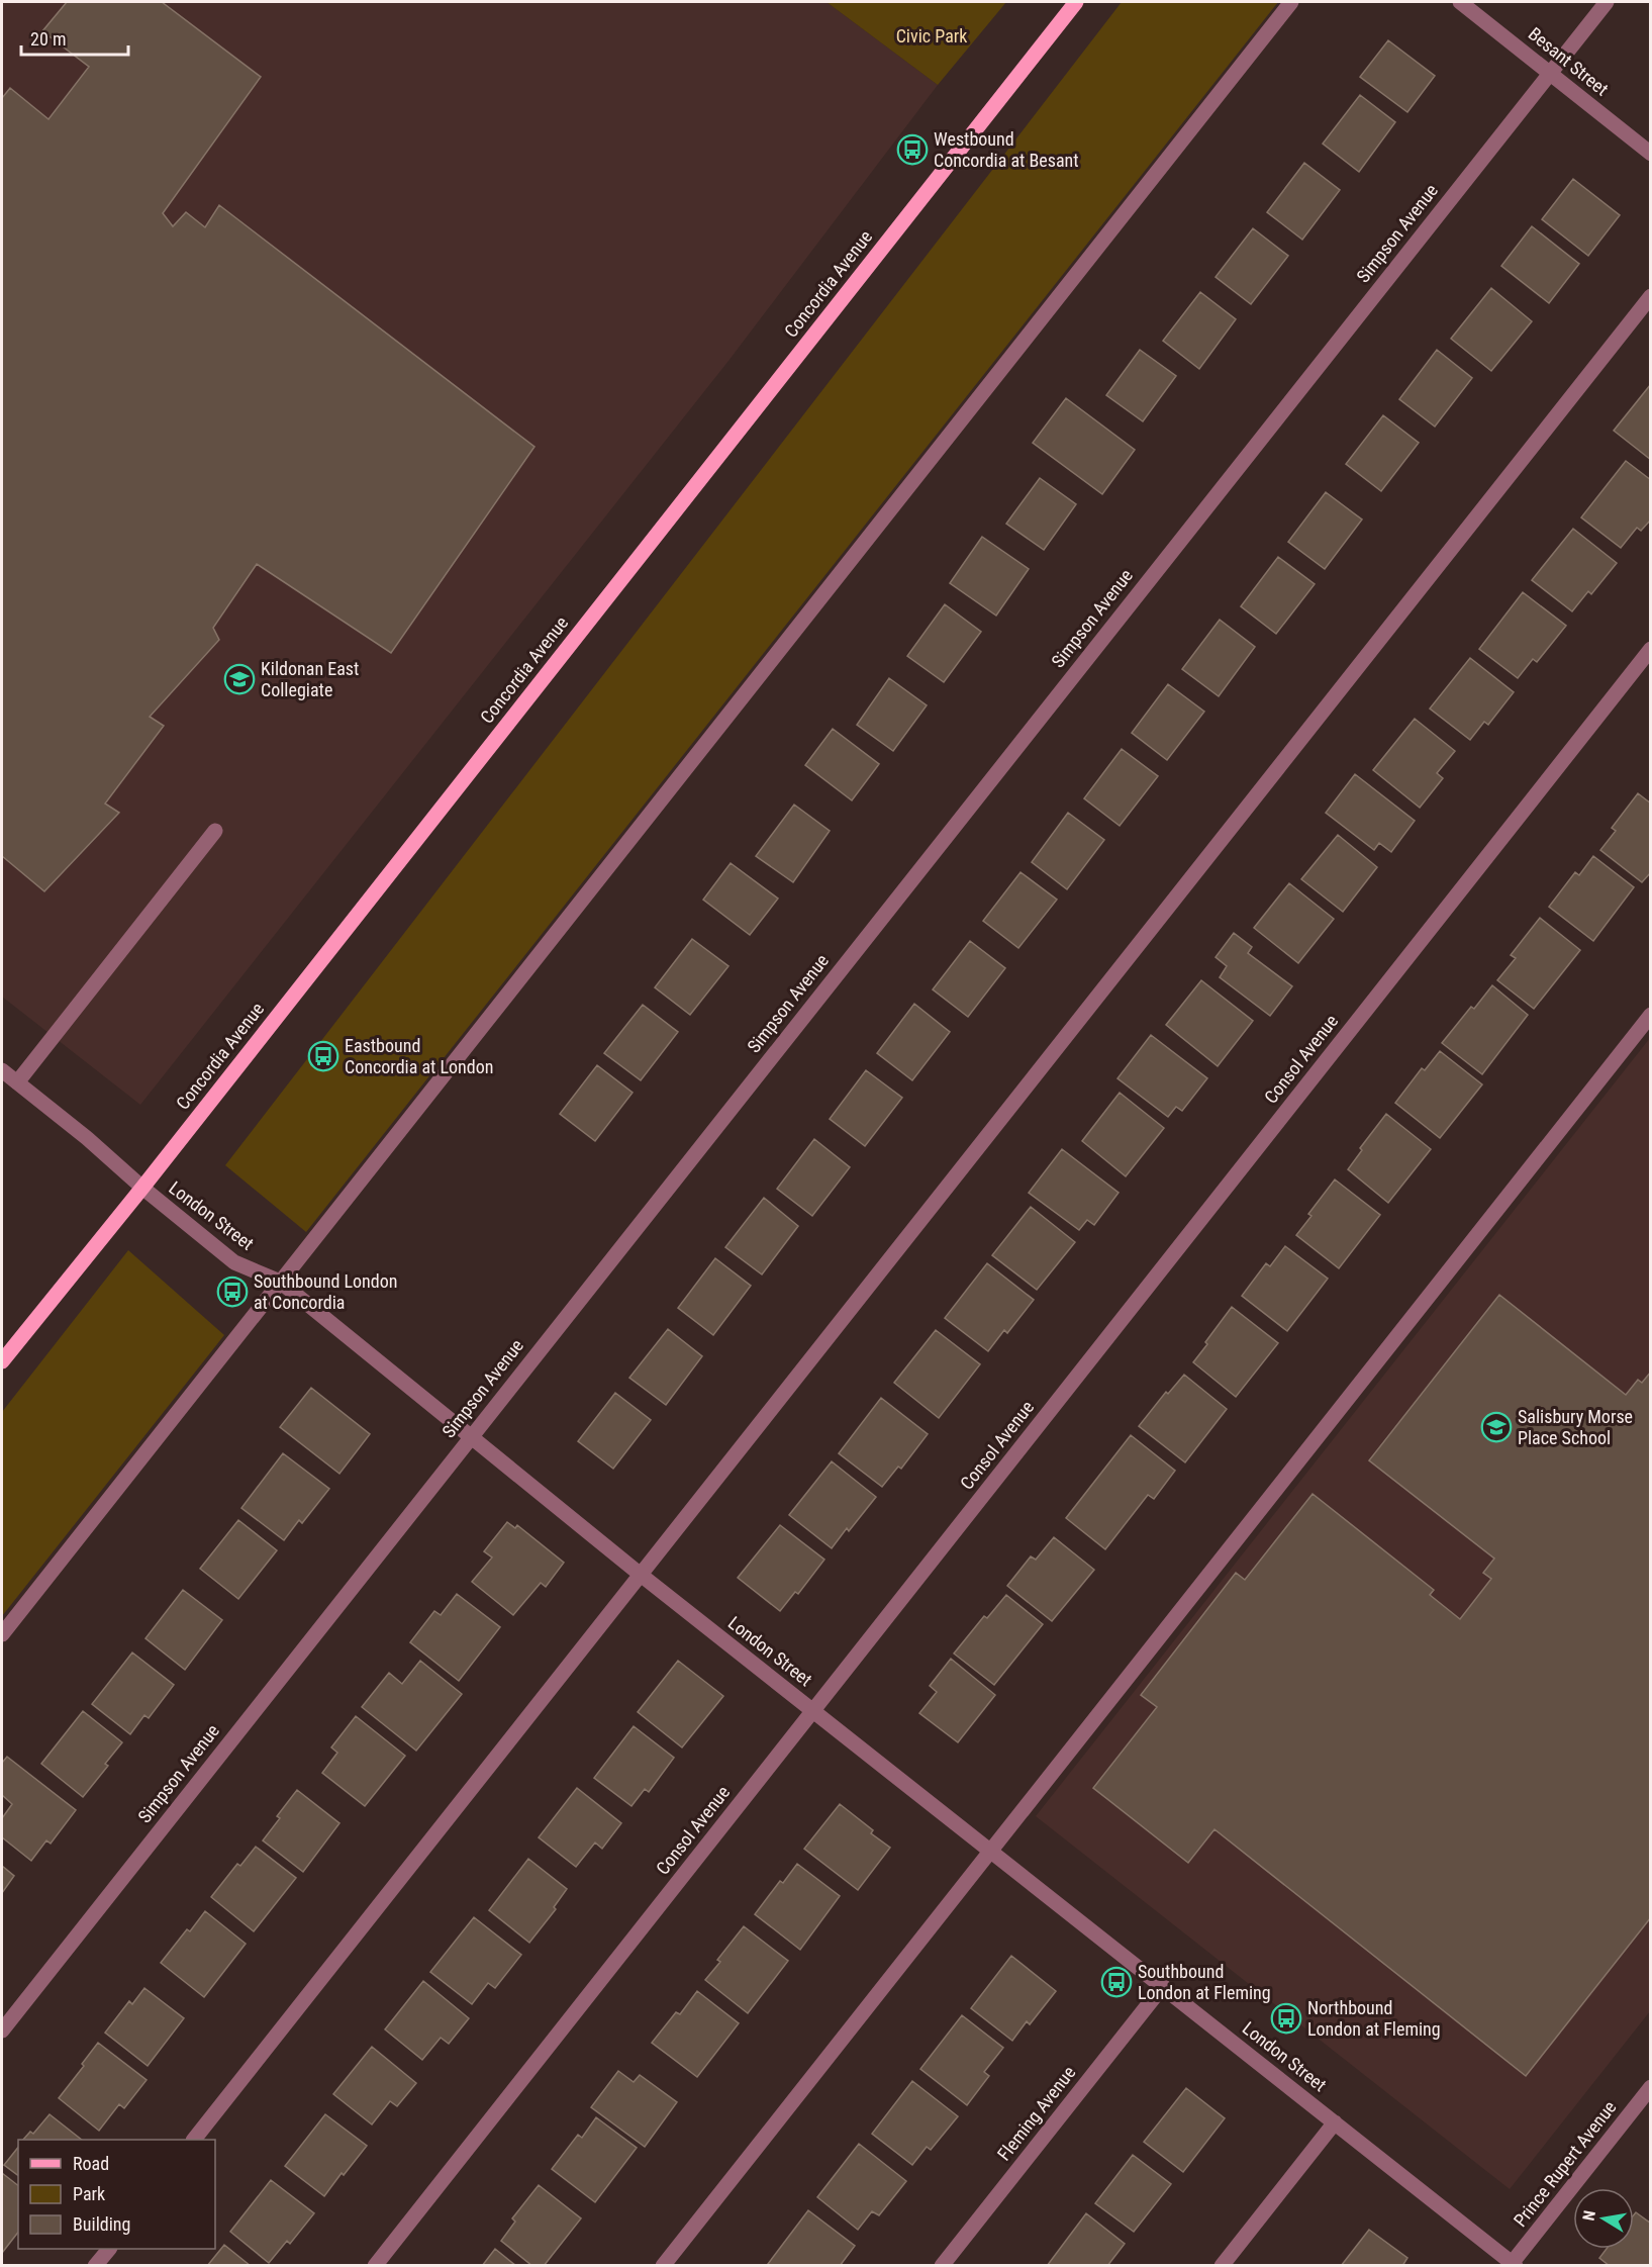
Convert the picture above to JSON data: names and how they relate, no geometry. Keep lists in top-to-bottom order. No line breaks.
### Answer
{"streets":{"main road":["Concordia Avenue"],"street":["Besant Street","Simpson Avenue","Consol Avenue","London Street","Fleming Avenue","Prince Rupert Avenue"]},"crossings":[["Besant Street","Simpson Avenue"],["Simpson Avenue","London Street"],["Concordia Avenue","London Street"],["Consol Avenue","London Street"],["London Street","Fleming Avenue"],["London Street","Prince Rupert Avenue"]],"parks":["Civic Park"],"places":{"bus stop":["Westbound Concordia at Besant","Eastbound Concordia at London","Southbound London at Concordia","Southbound London at Fleming","Northbound London at Fleming"],"school or university":["Kildonan East Collegiate","Salisbury Morse Place School"]},"legend":["Road","Park","Building"],"scale_bar":"20 m","north":"left"}
